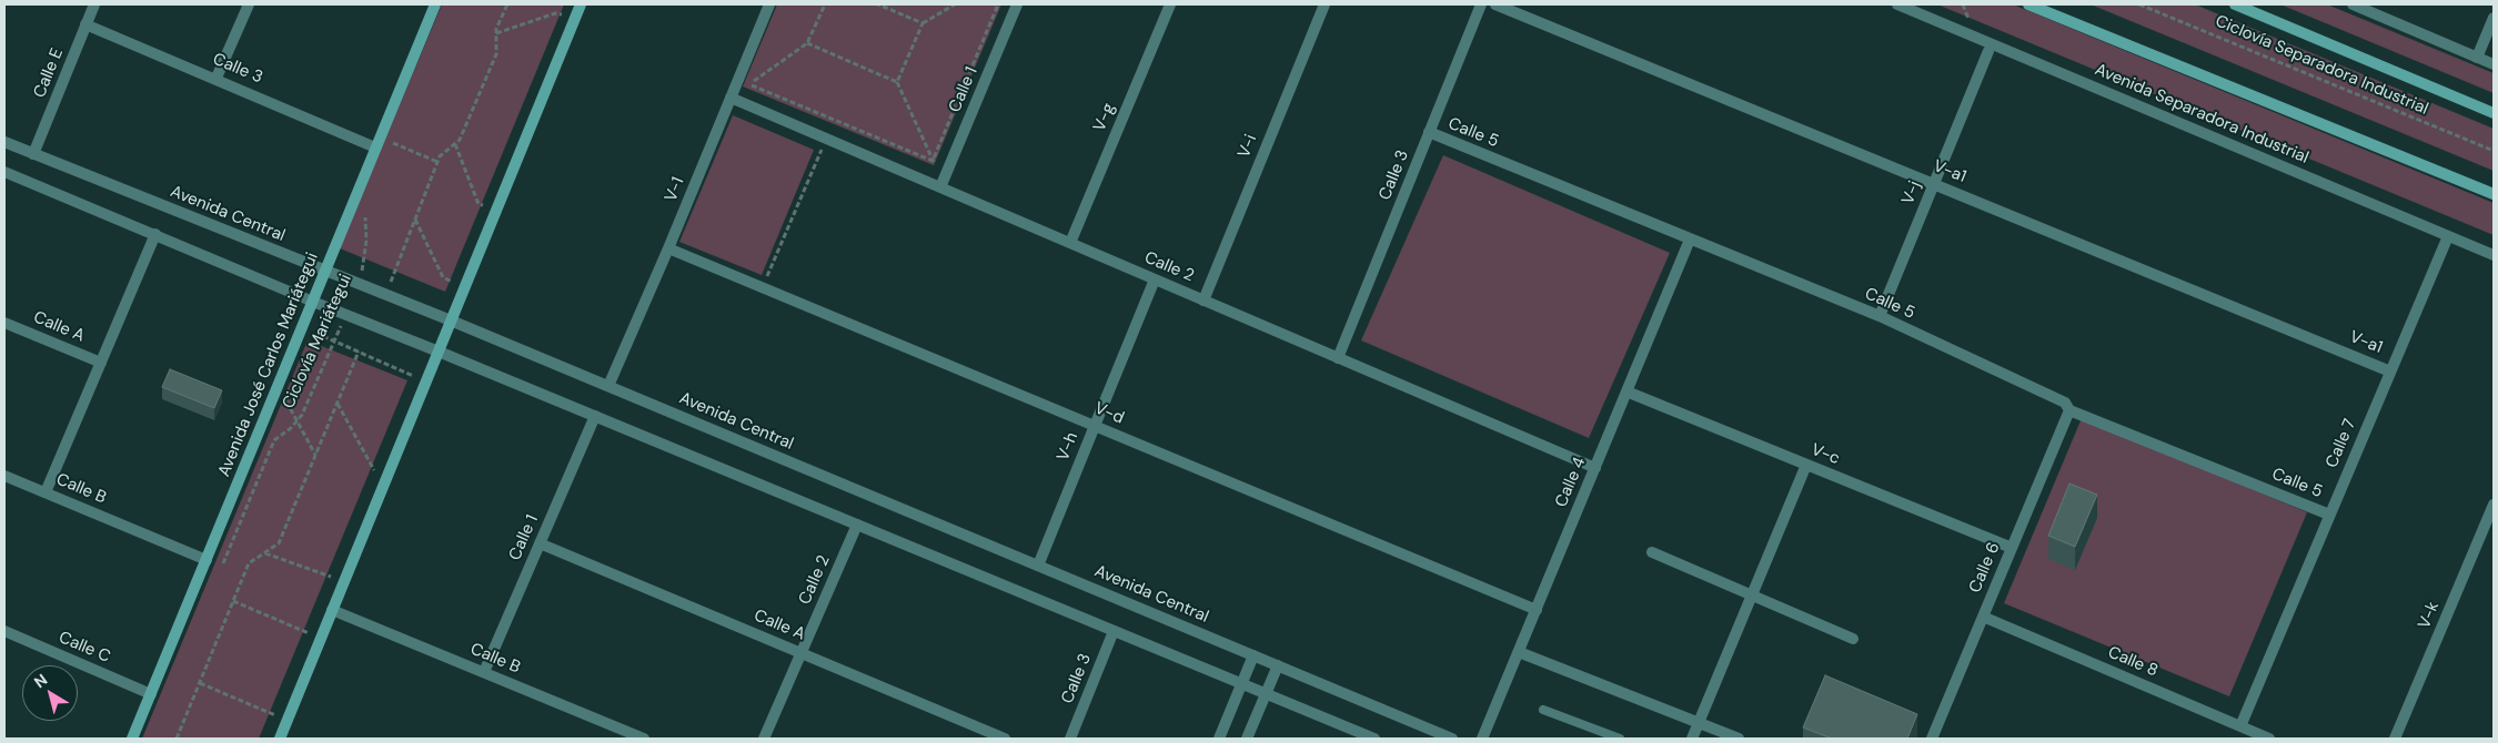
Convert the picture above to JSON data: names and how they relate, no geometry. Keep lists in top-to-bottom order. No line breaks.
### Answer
{"streets":{"main road":["Avenida José Carlos Mariátegui"],"street":["Calle 3","Calle E","Calle 1","Avenida Separadora Industrial","V-g","Calle 5","V-i","V-a1","V-1","V-j","Avenida Central","Calle 2","Calle A","V-d","Calle 7","V-h","V-c","Calle 4","Calle B","Calle 6","V-k","Calle C","Calle 8"],"path":["Ciclovía Separadora Industrial","Ciclovía Mariátegui"]},"crossings":[["Calle 3","Calle E"],["Calle 3","Calle 5"],["Calle 3","Calle 2"],["Calle 3","Avenida José Carlos Mariátegui"],["Calle E","Avenida Central"],["Calle 1","Calle 2"],["Calle 1","Calle A"],["Calle 1","Calle B"],["Avenida Separadora Industrial","Calle 7"],["V-g","Calle 2"],["Calle 5","V-j"],["Calle 5","Calle 7"],["Calle 5","Calle 4"],["Calle 5","Calle 6"],["V-i","Calle 2"],["V-a1","V-j"],["V-a1","Calle 7"],["V-1","Avenida Central"],["V-1","Calle 2"],["V-1","V-d"],["Avenida Central","Ciclovía Mariátegui"],["Avenida Central","Avenida José Carlos Mariátegui"],["Avenida Central","V-h"],["Calle 2","Calle A"],["Calle 2","V-h"],["Calle 2","Calle 4"],["Avenida José Carlos Mariátegui","Calle B"],["Avenida José Carlos Mariátegui","Calle C"],["V-d","V-h"],["V-d","Calle 4"],["Calle 7","Calle 8"],["V-c","Calle 4"],["V-c","Calle 6"],["Calle 6","Calle 8"]],"north":"top left"}
